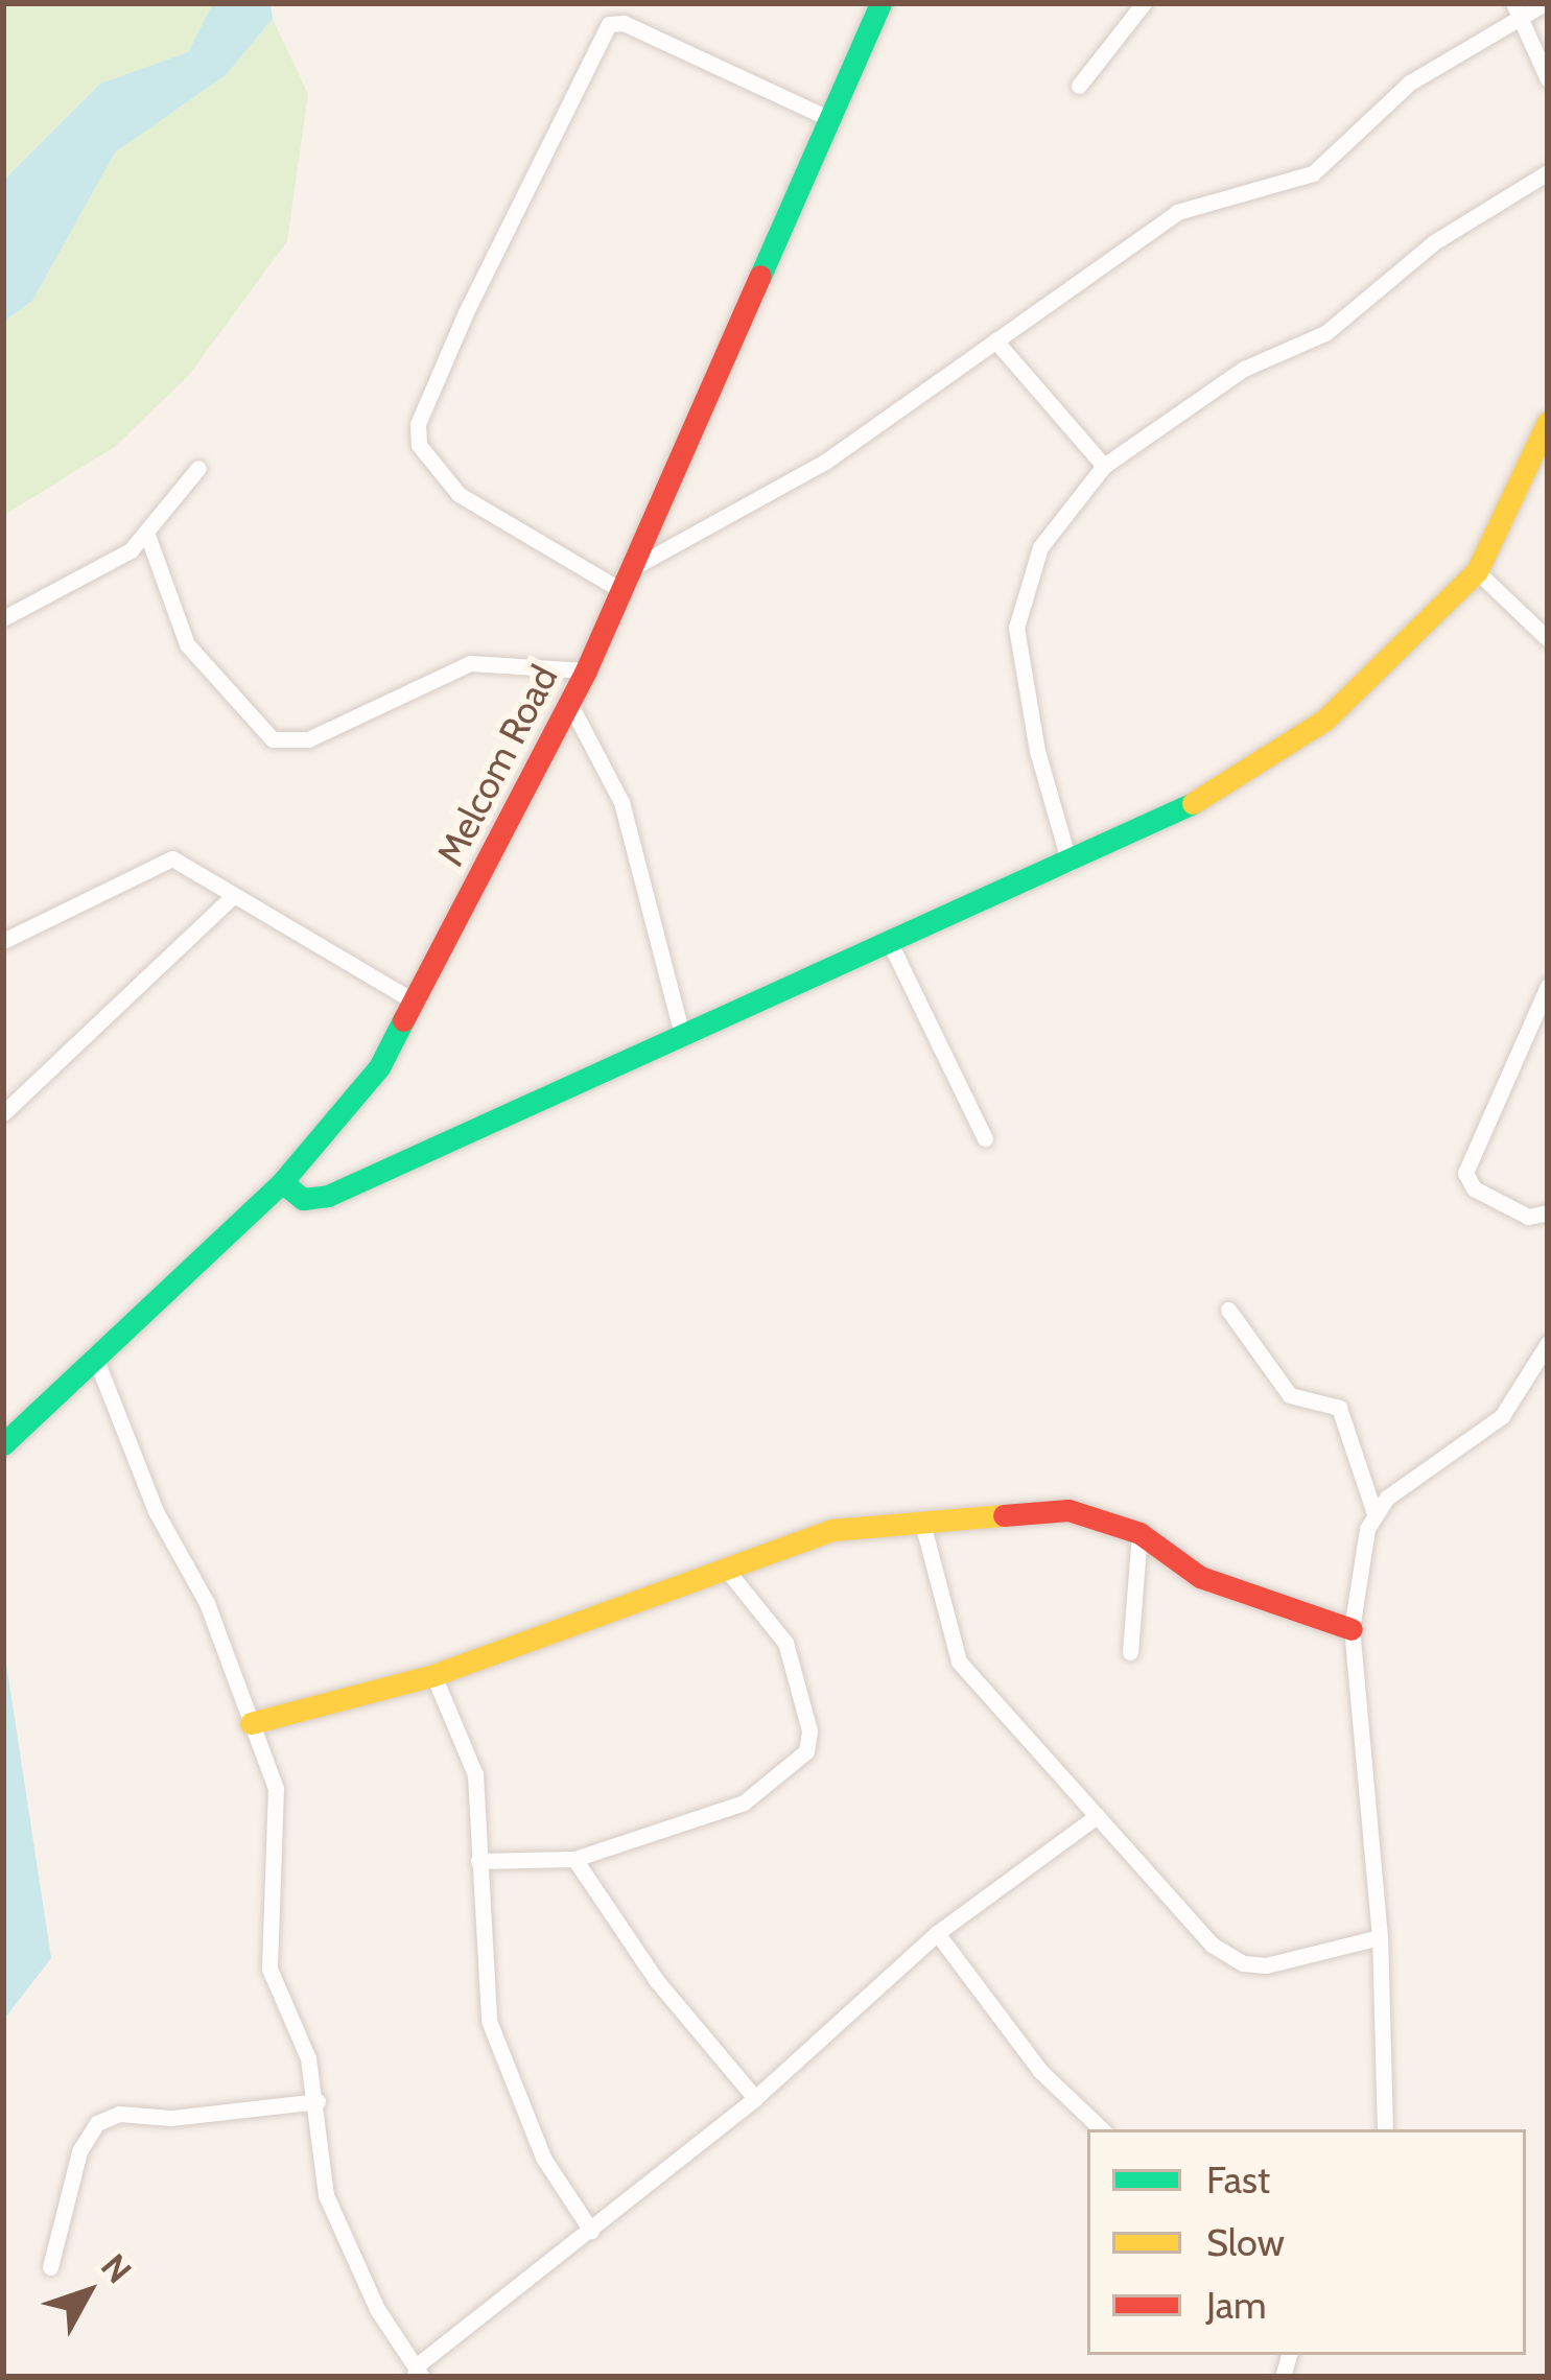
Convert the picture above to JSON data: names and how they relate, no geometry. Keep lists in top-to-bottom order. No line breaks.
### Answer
{"streets":{"street":["Melcom Road"]},"legend":["Fast","Slow","Jam"],"north":"top right"}
